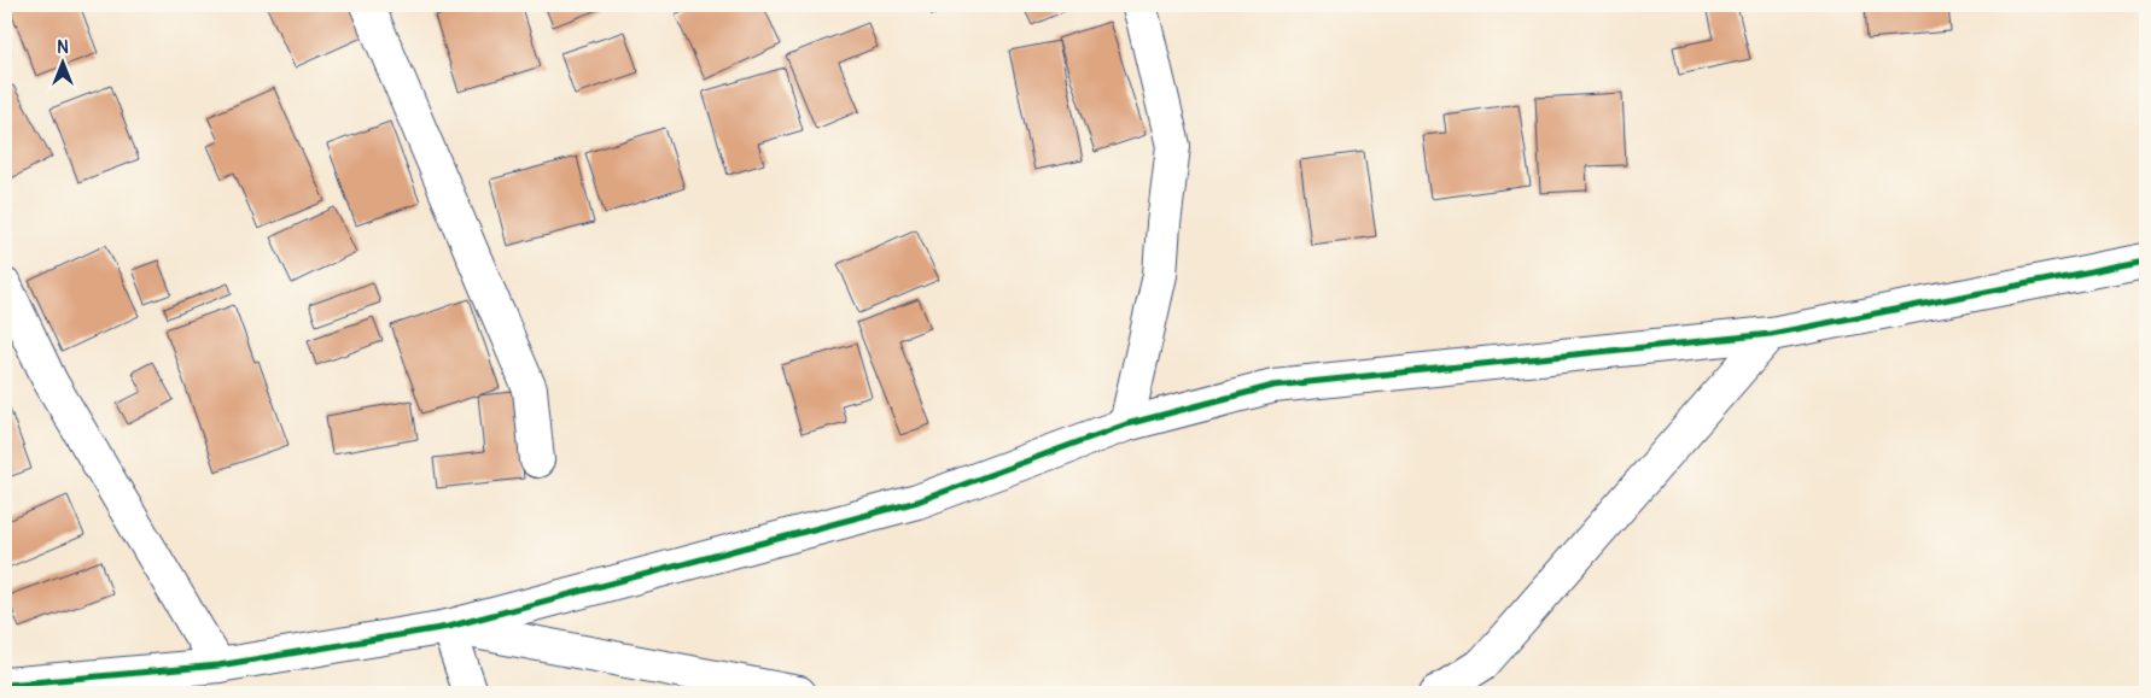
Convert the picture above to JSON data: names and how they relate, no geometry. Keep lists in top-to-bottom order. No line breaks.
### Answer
{"north":"top"}
